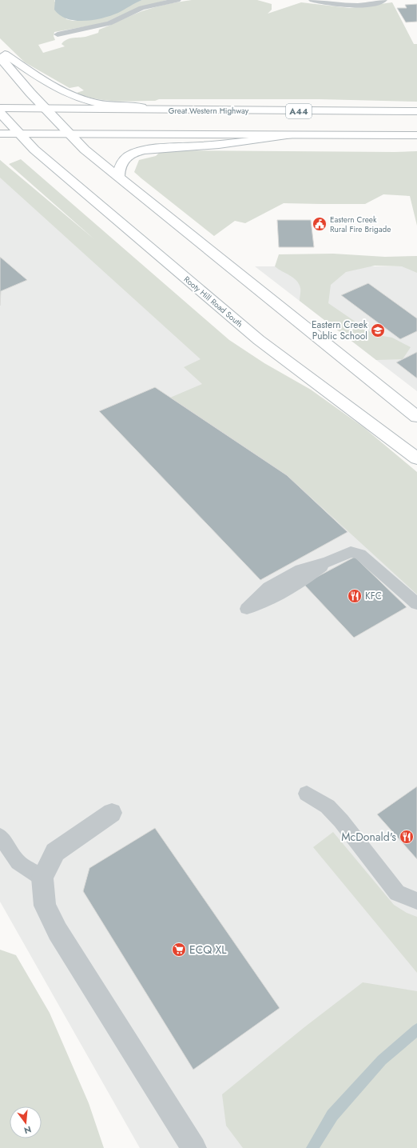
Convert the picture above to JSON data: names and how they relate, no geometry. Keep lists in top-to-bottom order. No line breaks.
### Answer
{"streets":{"main road":["Great Western Highway","A44","Rooty Hill Road South"]},"places":{"public building":["Eastern Creek Rural Fire Brigade"],"school or university":["Eastern Creek Public School"],"restaurant":["KFC","McDonald's"],"supermarket":["ECQ XL"]},"north":"bottom"}
